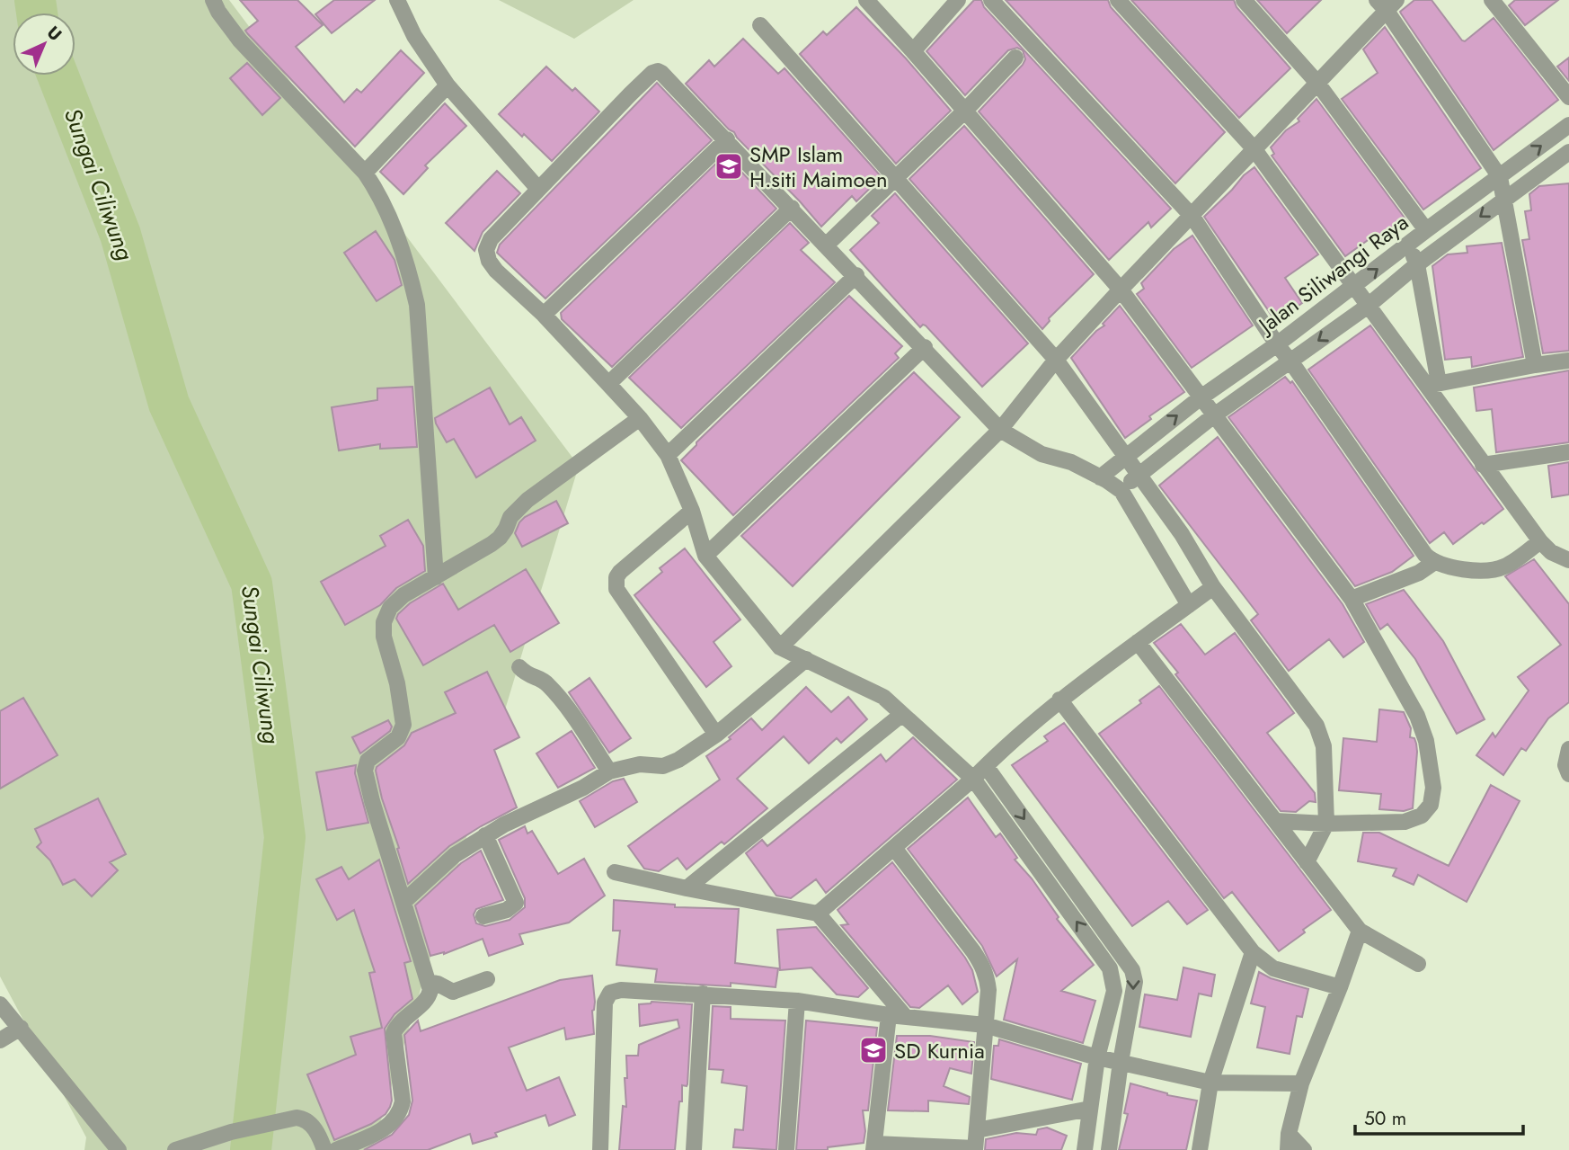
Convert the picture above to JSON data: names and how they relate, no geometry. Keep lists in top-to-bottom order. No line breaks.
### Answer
{"streets":{"street":["Jalan Siliwangi Raya"]},"water":["Sungai Ciliwung"],"places":{"school or university":["SMP Islam H.siti Maimoen","SD Kurnia"]},"scale_bar":"50 m","north":"top right"}
